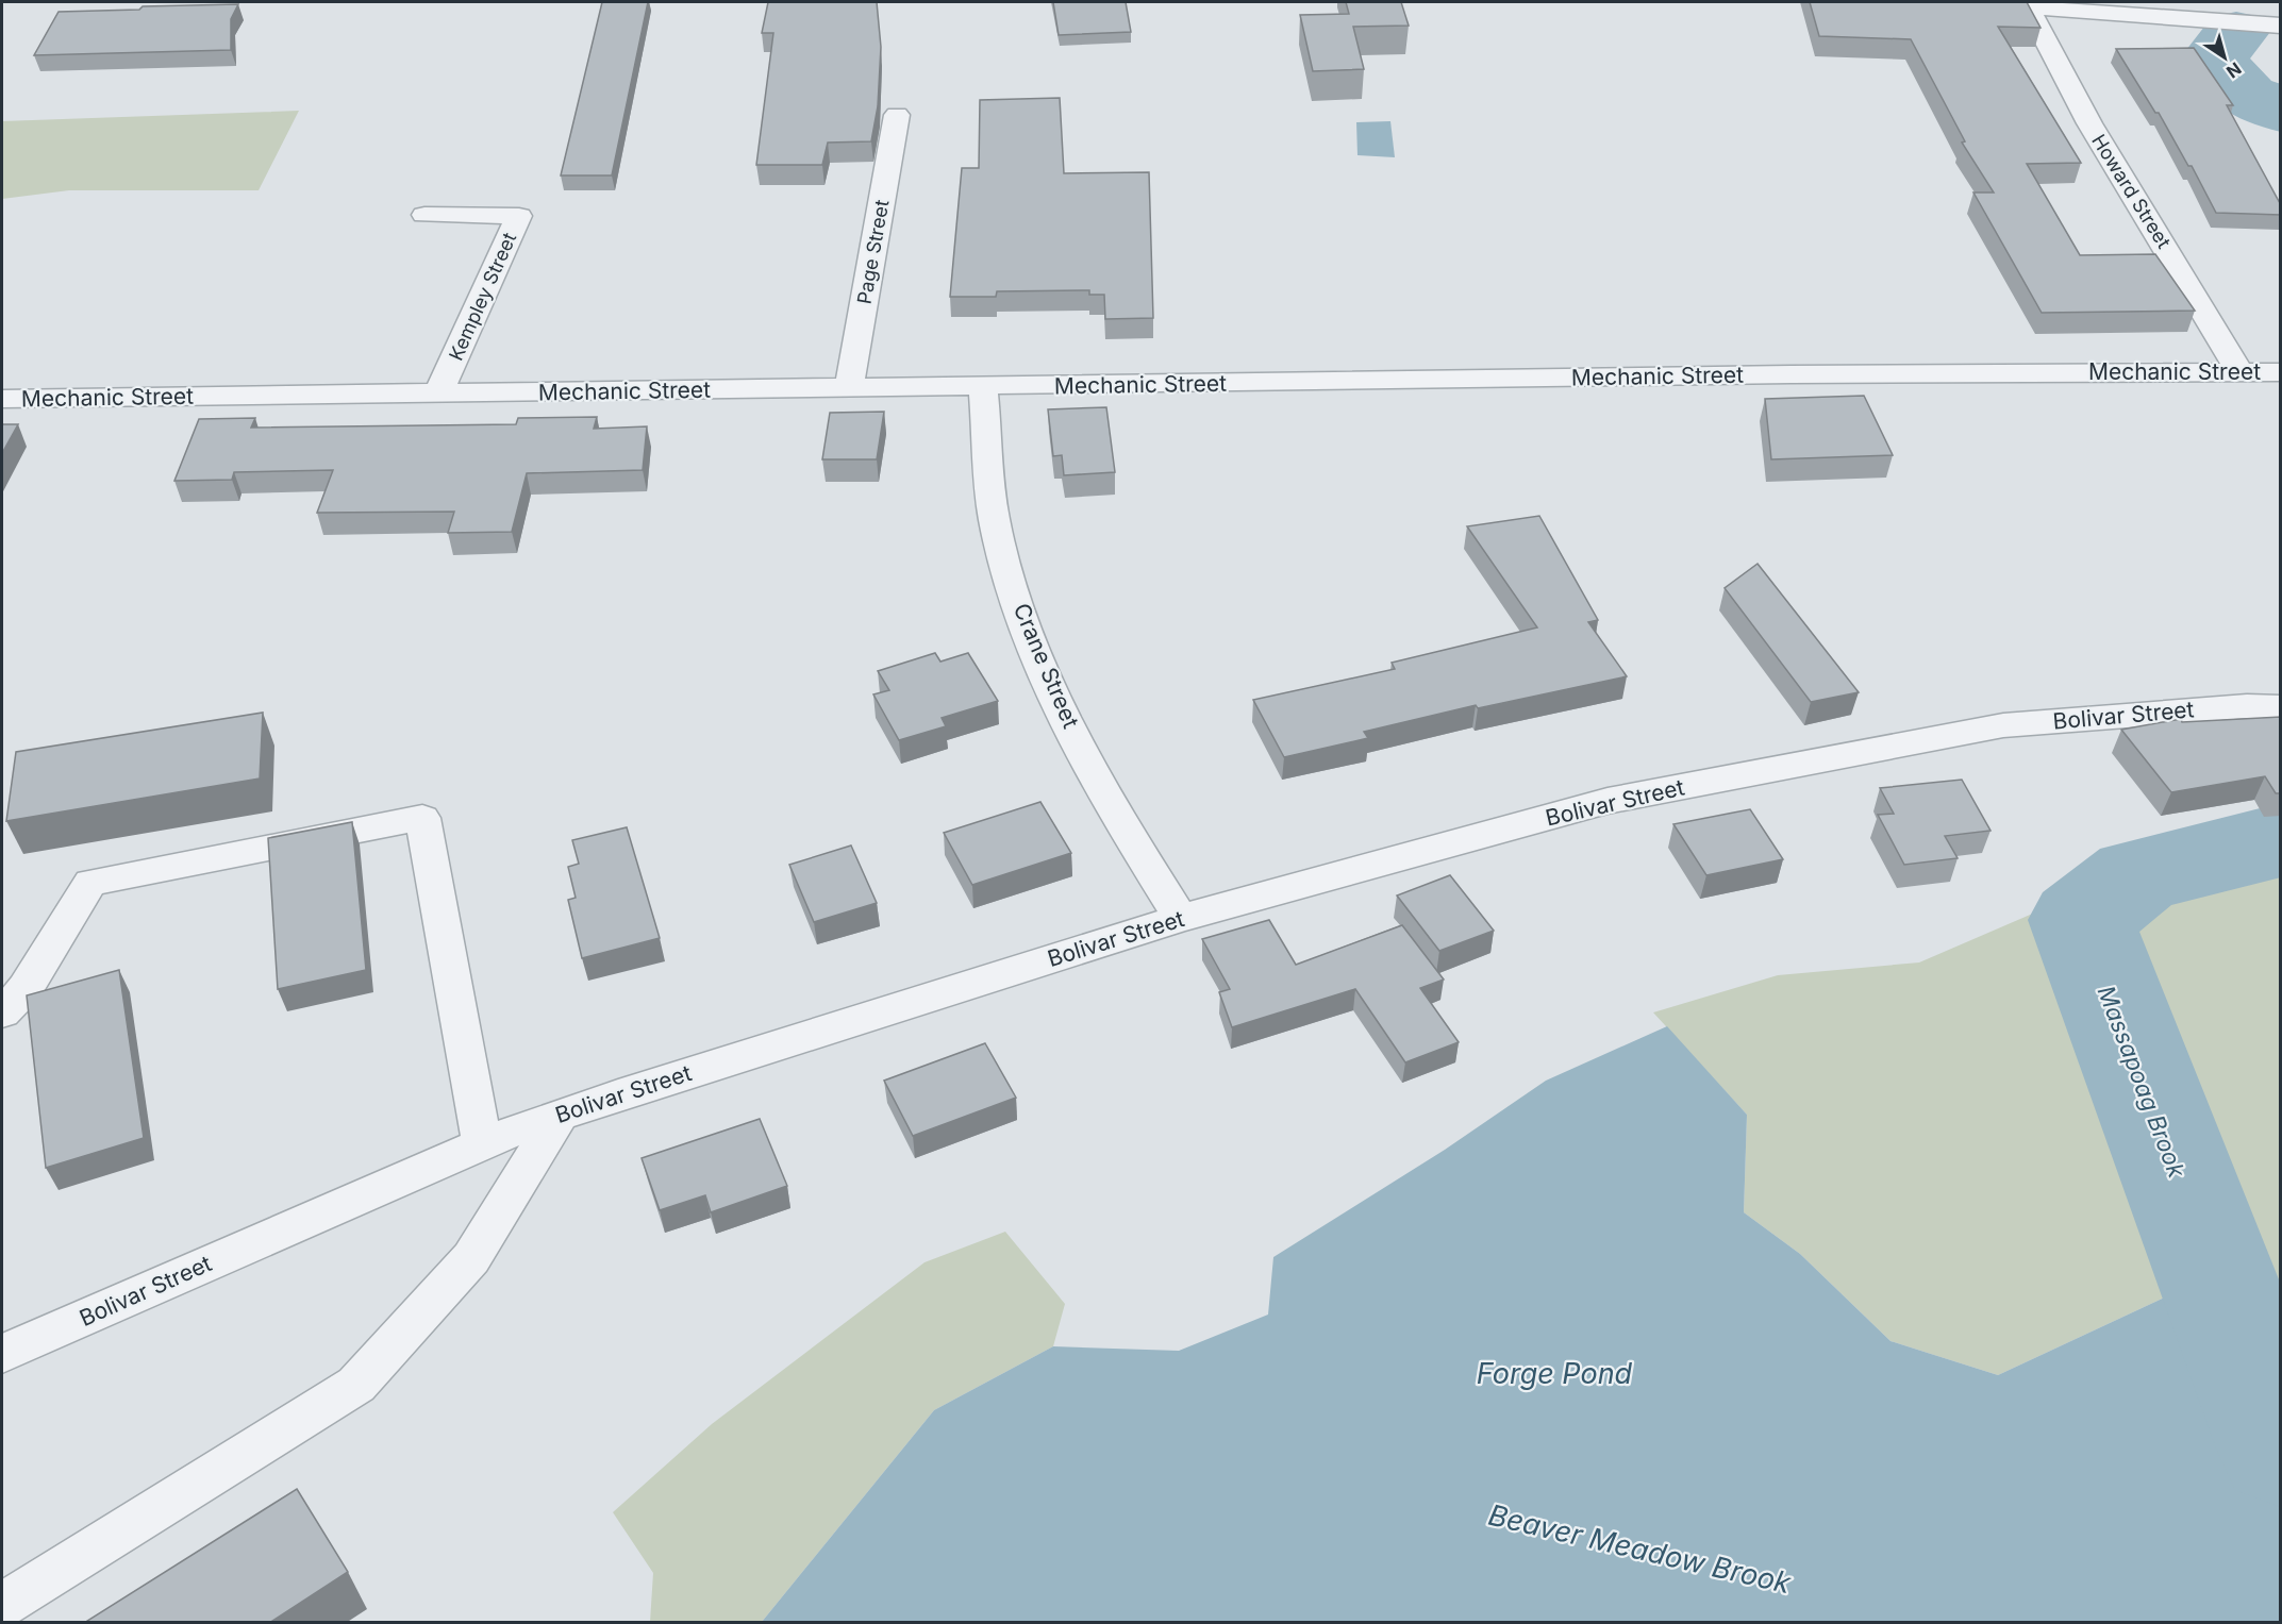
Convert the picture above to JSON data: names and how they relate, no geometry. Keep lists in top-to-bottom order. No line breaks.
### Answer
{"streets":{"street":["Howard Street","Page Street","Kempley Street","Mechanic Street","Crane Street","Bolivar Street"]},"crossings":[["Howard Street","Mechanic Street"],["Page Street","Mechanic Street"],["Kempley Street","Mechanic Street"],["Mechanic Street","Crane Street"],["Crane Street","Bolivar Street"]],"water":["Massapoag Brook","Forge Pond","Beaver Meadow Brook"],"north":"bottom right"}
